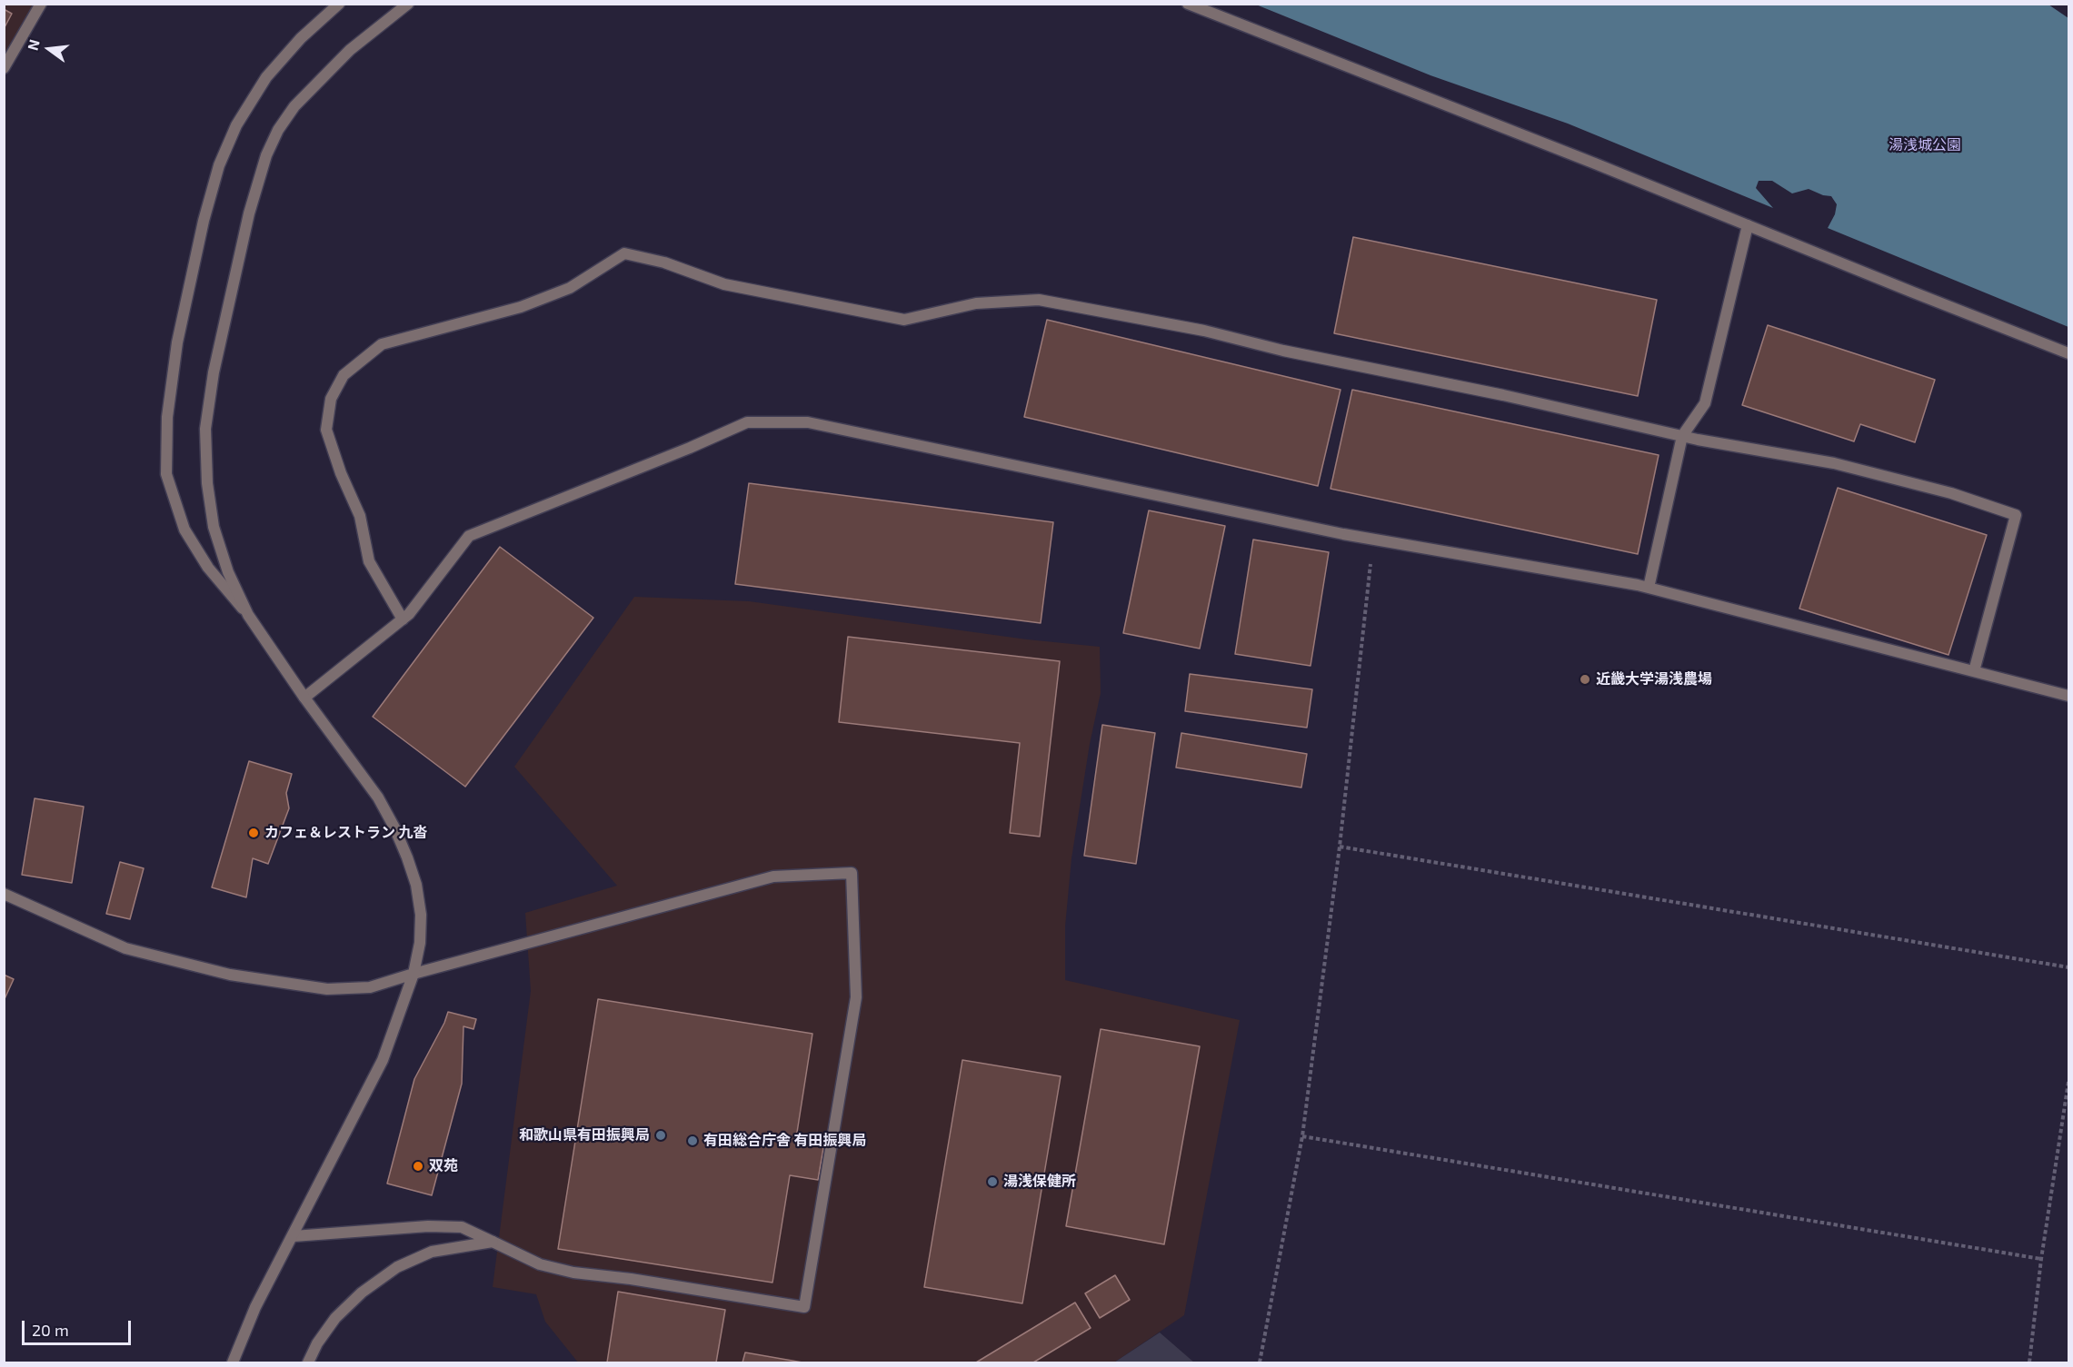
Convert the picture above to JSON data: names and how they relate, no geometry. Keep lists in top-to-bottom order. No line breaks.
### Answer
{"parks":["湯浅城公園"],"places":["近畿大学湯浅農場","カフェ＆レストラン 九沓","和歌山県有田振興局","有田総合庁舎 有田振興局","双苑","湯浅保健所"],"scale_bar":"20 m","north":"left"}
